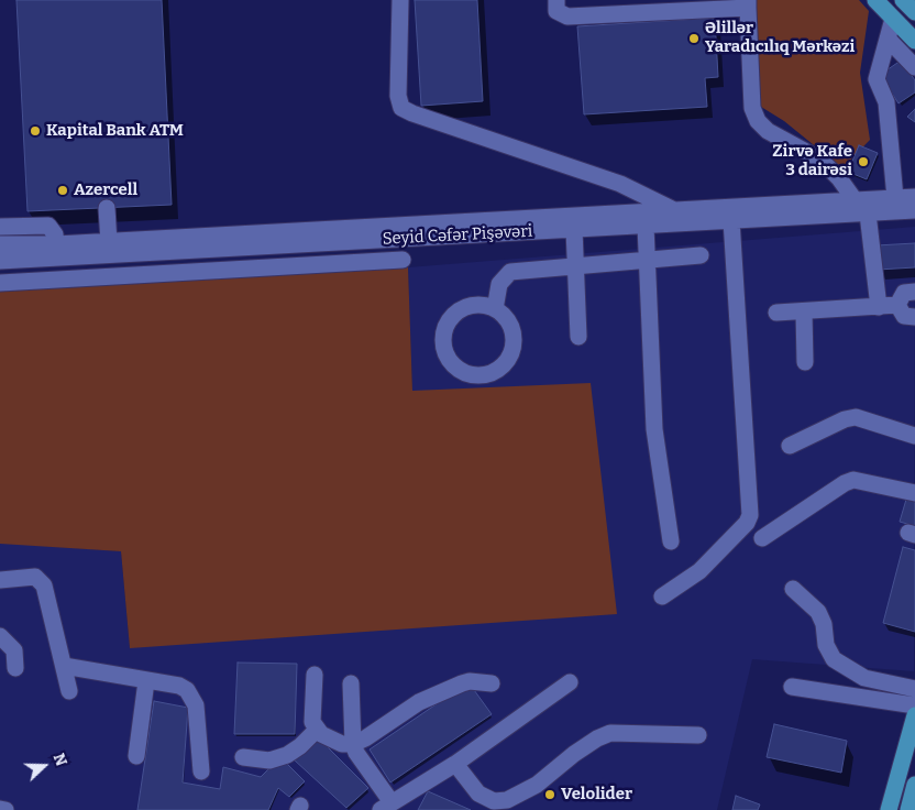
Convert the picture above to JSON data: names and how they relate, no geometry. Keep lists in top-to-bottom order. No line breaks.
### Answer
{"streets":{"street":["Seyid Cəfər Pişəvəri"]},"places":["Əlillər Yaradıcılıq Mərkəzi","Kapital Bank ATM","Zirvə Kafe 3 dairəsi","Azercell","Velolider"],"north":"right"}
